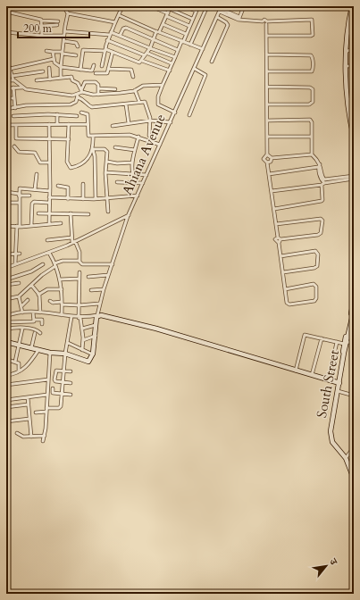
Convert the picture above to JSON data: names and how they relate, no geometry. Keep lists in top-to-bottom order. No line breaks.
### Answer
{"streets":{"street":["Ahiana Avenue","South Street"]},"scale_bar":"200 m","north":"top right"}
